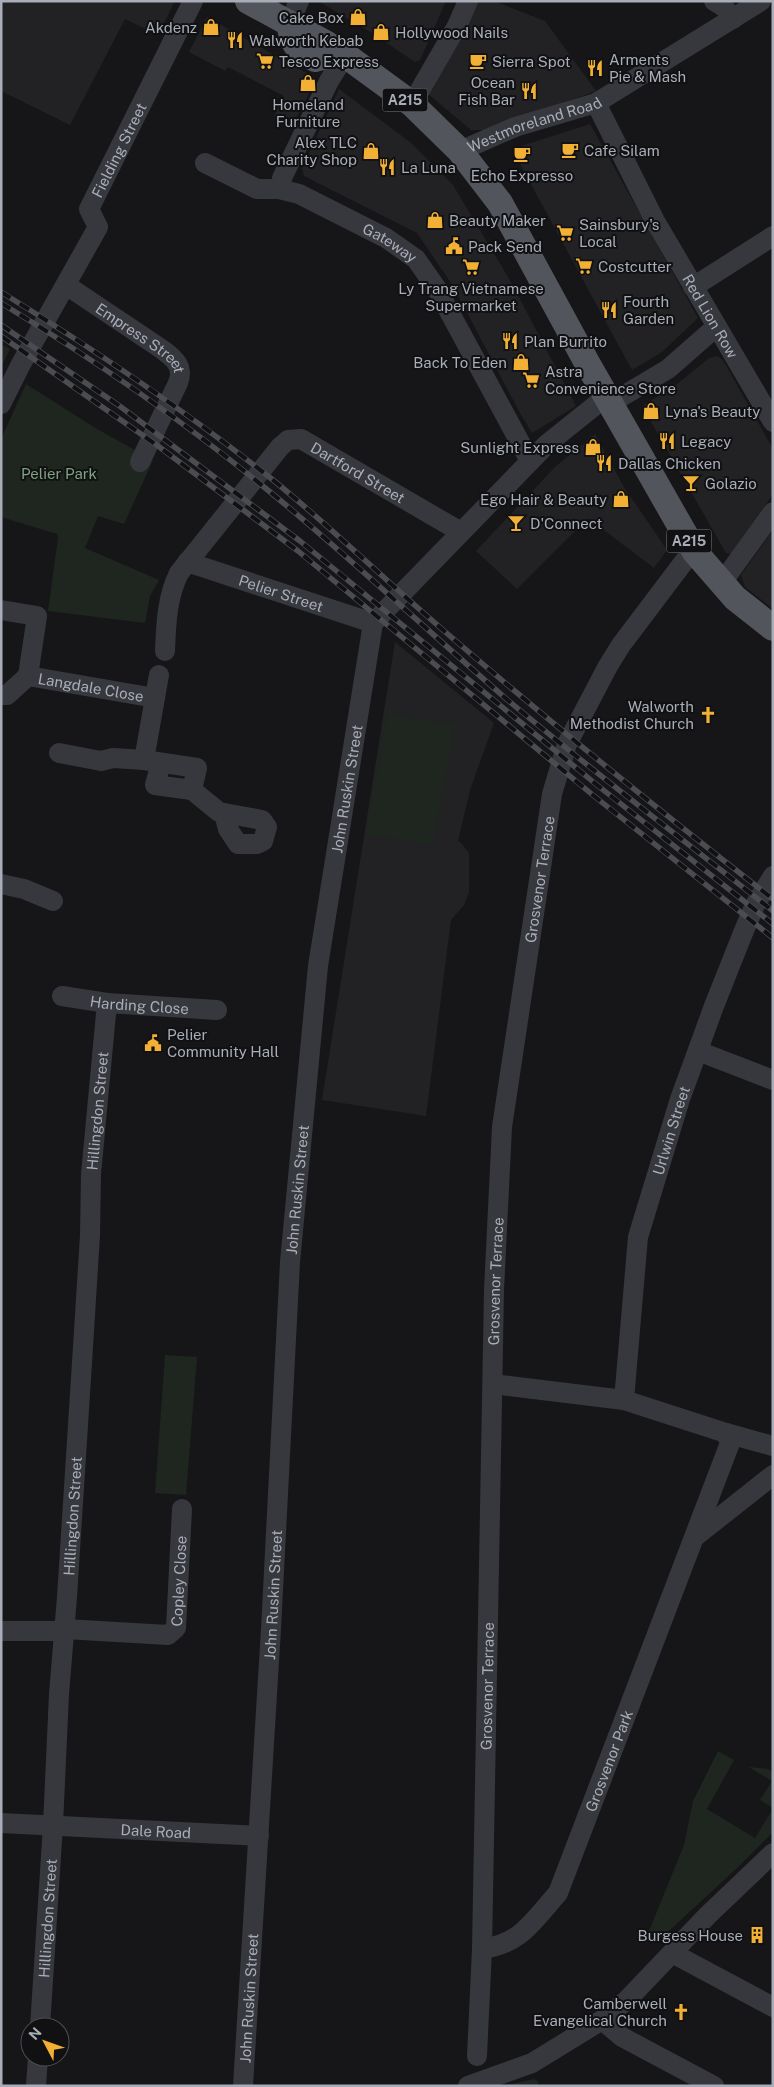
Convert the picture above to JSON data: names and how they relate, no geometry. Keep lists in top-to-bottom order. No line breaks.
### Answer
{"streets":{"main road":["A215"],"street":["Westmoreland Road","Fielding Street","Gateway","Red Lion Row","Empress Street","Dartford Street","Pelier Street","Langdale Close","John Ruskin Street","Grosvenor Terrace","Harding Close","Hillingdon Street","Urlwin Street","Copley Close","Grosvenor Park","Dale Road"]},"crossings":[["A215","Westmoreland Road"],["A215","Grosvenor Terrace"],["Westmoreland Road","Red Lion Row"],["Fielding Street","Empress Street"],["Dartford Street","Pelier Street"],["Pelier Street","John Ruskin Street"],["John Ruskin Street","Dale Road"],["Grosvenor Terrace","Grosvenor Park"],["Harding Close","Hillingdon Street"],["Hillingdon Street","Copley Close"],["Hillingdon Street","Dale Road"]],"parks":["Pelier Park"],"places":{"shop":["Cake Box","Akdenz","Hollywood Nails","Homeland Furniture","Alex TLC Charity Shop","Beauty Maker","Back To Eden","Lyna's Beauty","Sunlight Express","Ego Hair & Beauty"],"restaurant":["Walworth Kebab","Arments Pie & Mash","Ocean Fish Bar","La Luna","Fourth Garden","Plan Burrito","Legacy","Dallas Chicken"],"supermarket":["Tesco Express","Sainsbury's Local","Costcutter","Ly Trang Vietnamese Supermarket","Astra Convenience Store"],"cafe":["Sierra Spot","Cafe Silam","Echo Expresso"],"public building":["Pack Send","Pelier Community Hall"],"bar":["Golazio","D'Connect"],"church":["Walworth Methodist Church","Camberwell Evangelical Church"],"building":["Burgess House"]},"north":"top left"}
